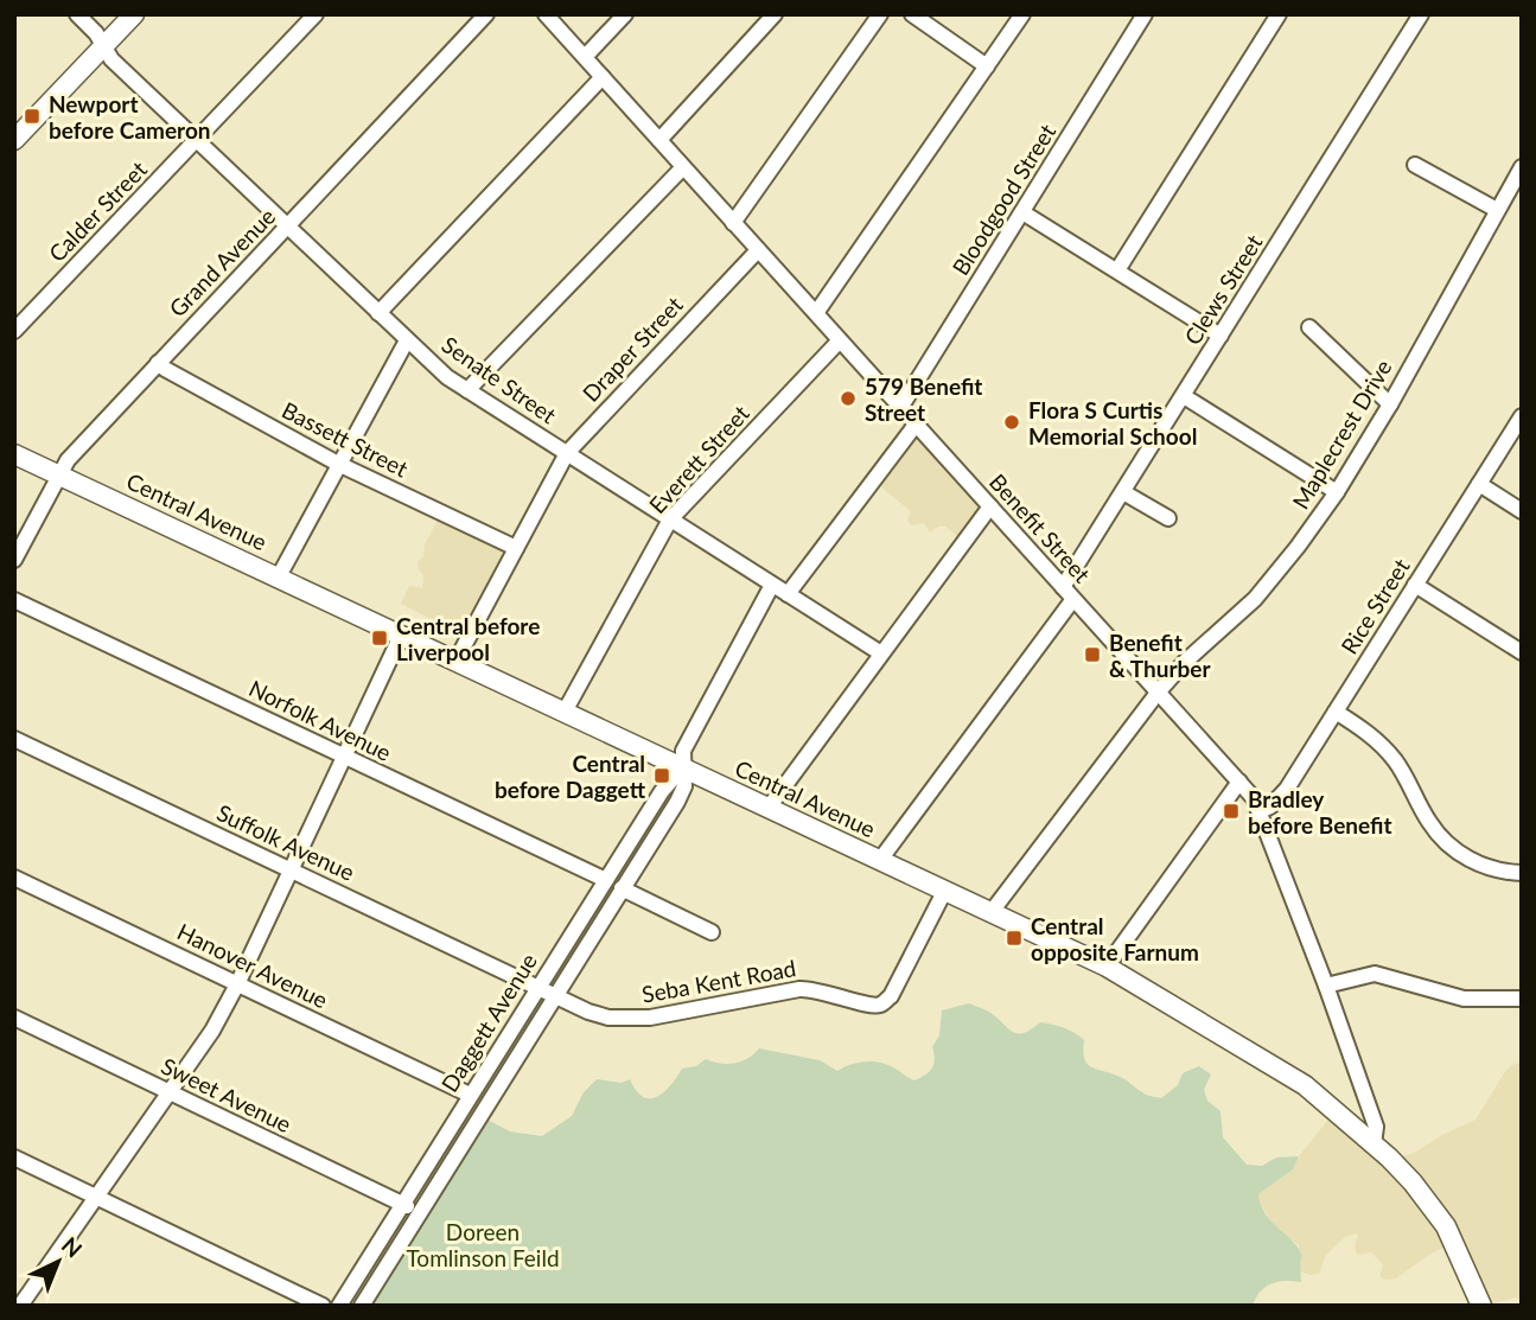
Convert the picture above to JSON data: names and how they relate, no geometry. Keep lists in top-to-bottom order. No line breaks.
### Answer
{"streets":{"main road":["Central Avenue"],"street":["Bloodgood Street","Calder Street","Grand Avenue","Clews Street","Draper Street","Senate Street","Maplecrest Drive","Bassett Street","Everett Street","Benefit Street","Rice Street","Norfolk Avenue","Suffolk Avenue","Hanover Avenue","Seba Kent Road","Daggett Avenue","Sweet Avenue"]},"crossings":[["Bloodgood Street","Benefit Street"],["Calder Street","Senate Street"],["Grand Avenue","Senate Street"],["Grand Avenue","Bassett Street"],["Grand Avenue","Central Avenue"],["Clews Street","Benefit Street"],["Draper Street","Senate Street"],["Draper Street","Bassett Street"],["Draper Street","Central Avenue"],["Draper Street","Benefit Street"],["Senate Street","Everett Street"],["Senate Street","Daggett Avenue"],["Maplecrest Drive","Central Avenue"],["Maplecrest Drive","Benefit Street"],["Everett Street","Central Avenue"],["Everett Street","Benefit Street"],["Central Avenue","Benefit Street"],["Central Avenue","Seba Kent Road"],["Central Avenue","Daggett Avenue"],["Benefit Street","Rice Street"],["Norfolk Avenue","Daggett Avenue"],["Suffolk Avenue","Seba Kent Road"],["Suffolk Avenue","Daggett Avenue"],["Hanover Avenue","Daggett Avenue"],["Seba Kent Road","Daggett Avenue"],["Daggett Avenue","Sweet Avenue"]],"parks":["Doreen Tomlinson Feild"],"places":{"transit":["Newport before Cameron","Central before Liverpool","Benefit & Thurber","Central before Daggett","Bradley before Benefit","Central opposite Farnum"],"other":["579 Benefit Street","Flora S Curtis Memorial School"]},"north":"top right"}
